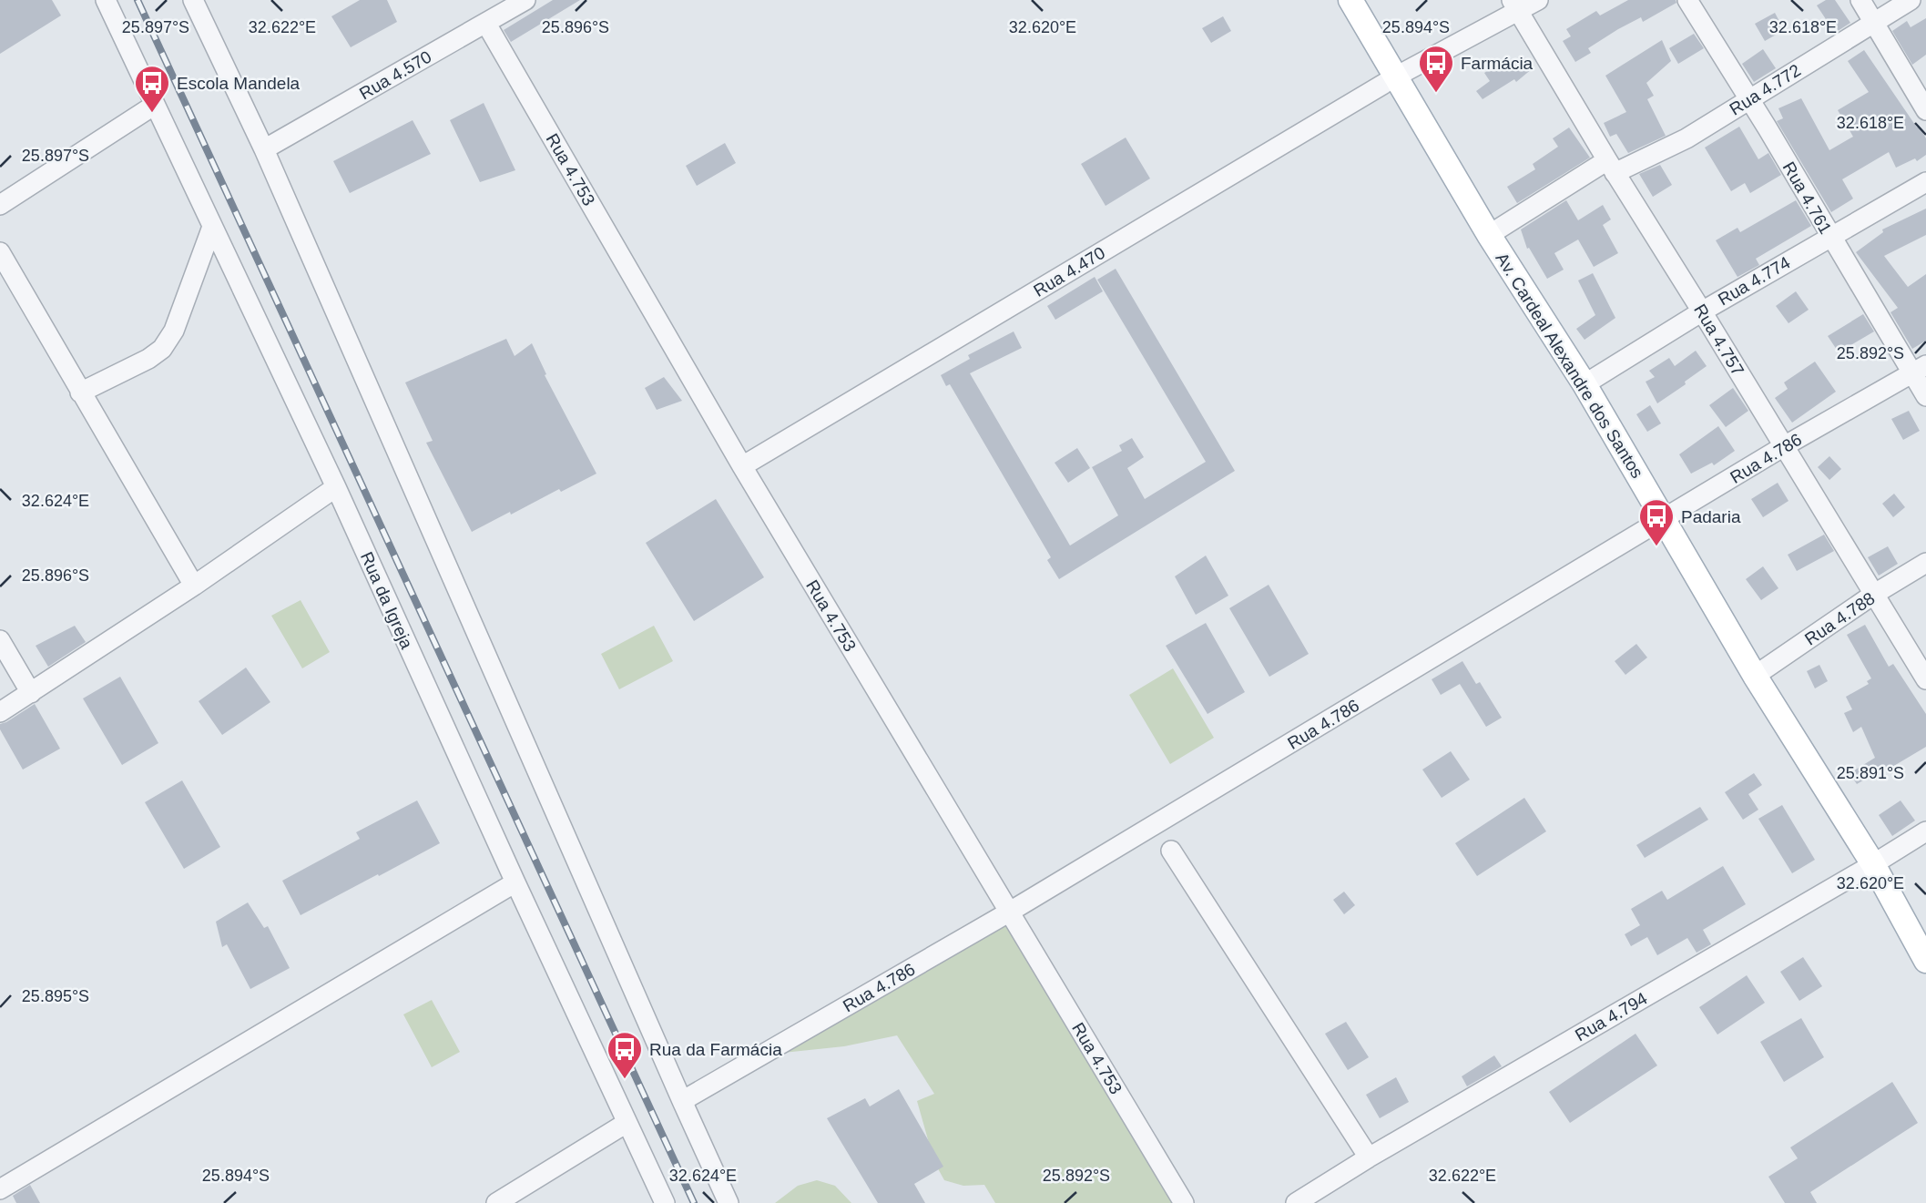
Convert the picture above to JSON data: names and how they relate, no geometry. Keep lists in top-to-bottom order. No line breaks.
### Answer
{"streets":{"main road":["Av. Cardeal Alexandre dos Santos"],"street":["Rua 4.570","Rua 4.772","Rua 4.753","Rua 4.761","Rua 4.470","Rua 4.774","Rua 4.757","Rua 4.786","Rua da Igreja","Rua 4.788","Rua 4.794"]},"crossings":[["Rua 4.570","Rua 4.753"],["Rua 4.772","Rua 4.761"],["Rua 4.772","Rua 4.757"],["Rua 4.772","Av. Cardeal Alexandre dos Santos"],["Rua 4.753","Rua 4.470"],["Rua 4.753","Rua 4.786"],["Rua 4.761","Rua 4.774"],["Rua 4.761","Rua 4.786"],["Rua 4.470","Rua 4.757"],["Rua 4.470","Av. Cardeal Alexandre dos Santos"],["Rua 4.774","Rua 4.757"],["Rua 4.774","Av. Cardeal Alexandre dos Santos"],["Rua 4.757","Rua 4.786"],["Rua 4.757","Rua 4.788"],["Av. Cardeal Alexandre dos Santos","Rua 4.786"],["Av. Cardeal Alexandre dos Santos","Rua 4.788"],["Av. Cardeal Alexandre dos Santos","Rua 4.794"]],"places":{"bus stop":["Farmácia","Escola Mandela","Padaria","Rua da Farmácia"]},"coordinates":["32.618°E","25.897°S","32.622°E","25.896°S","32.620°E","25.894°S","25.892°S","32.624°E","25.891°S","25.895°S"]}
